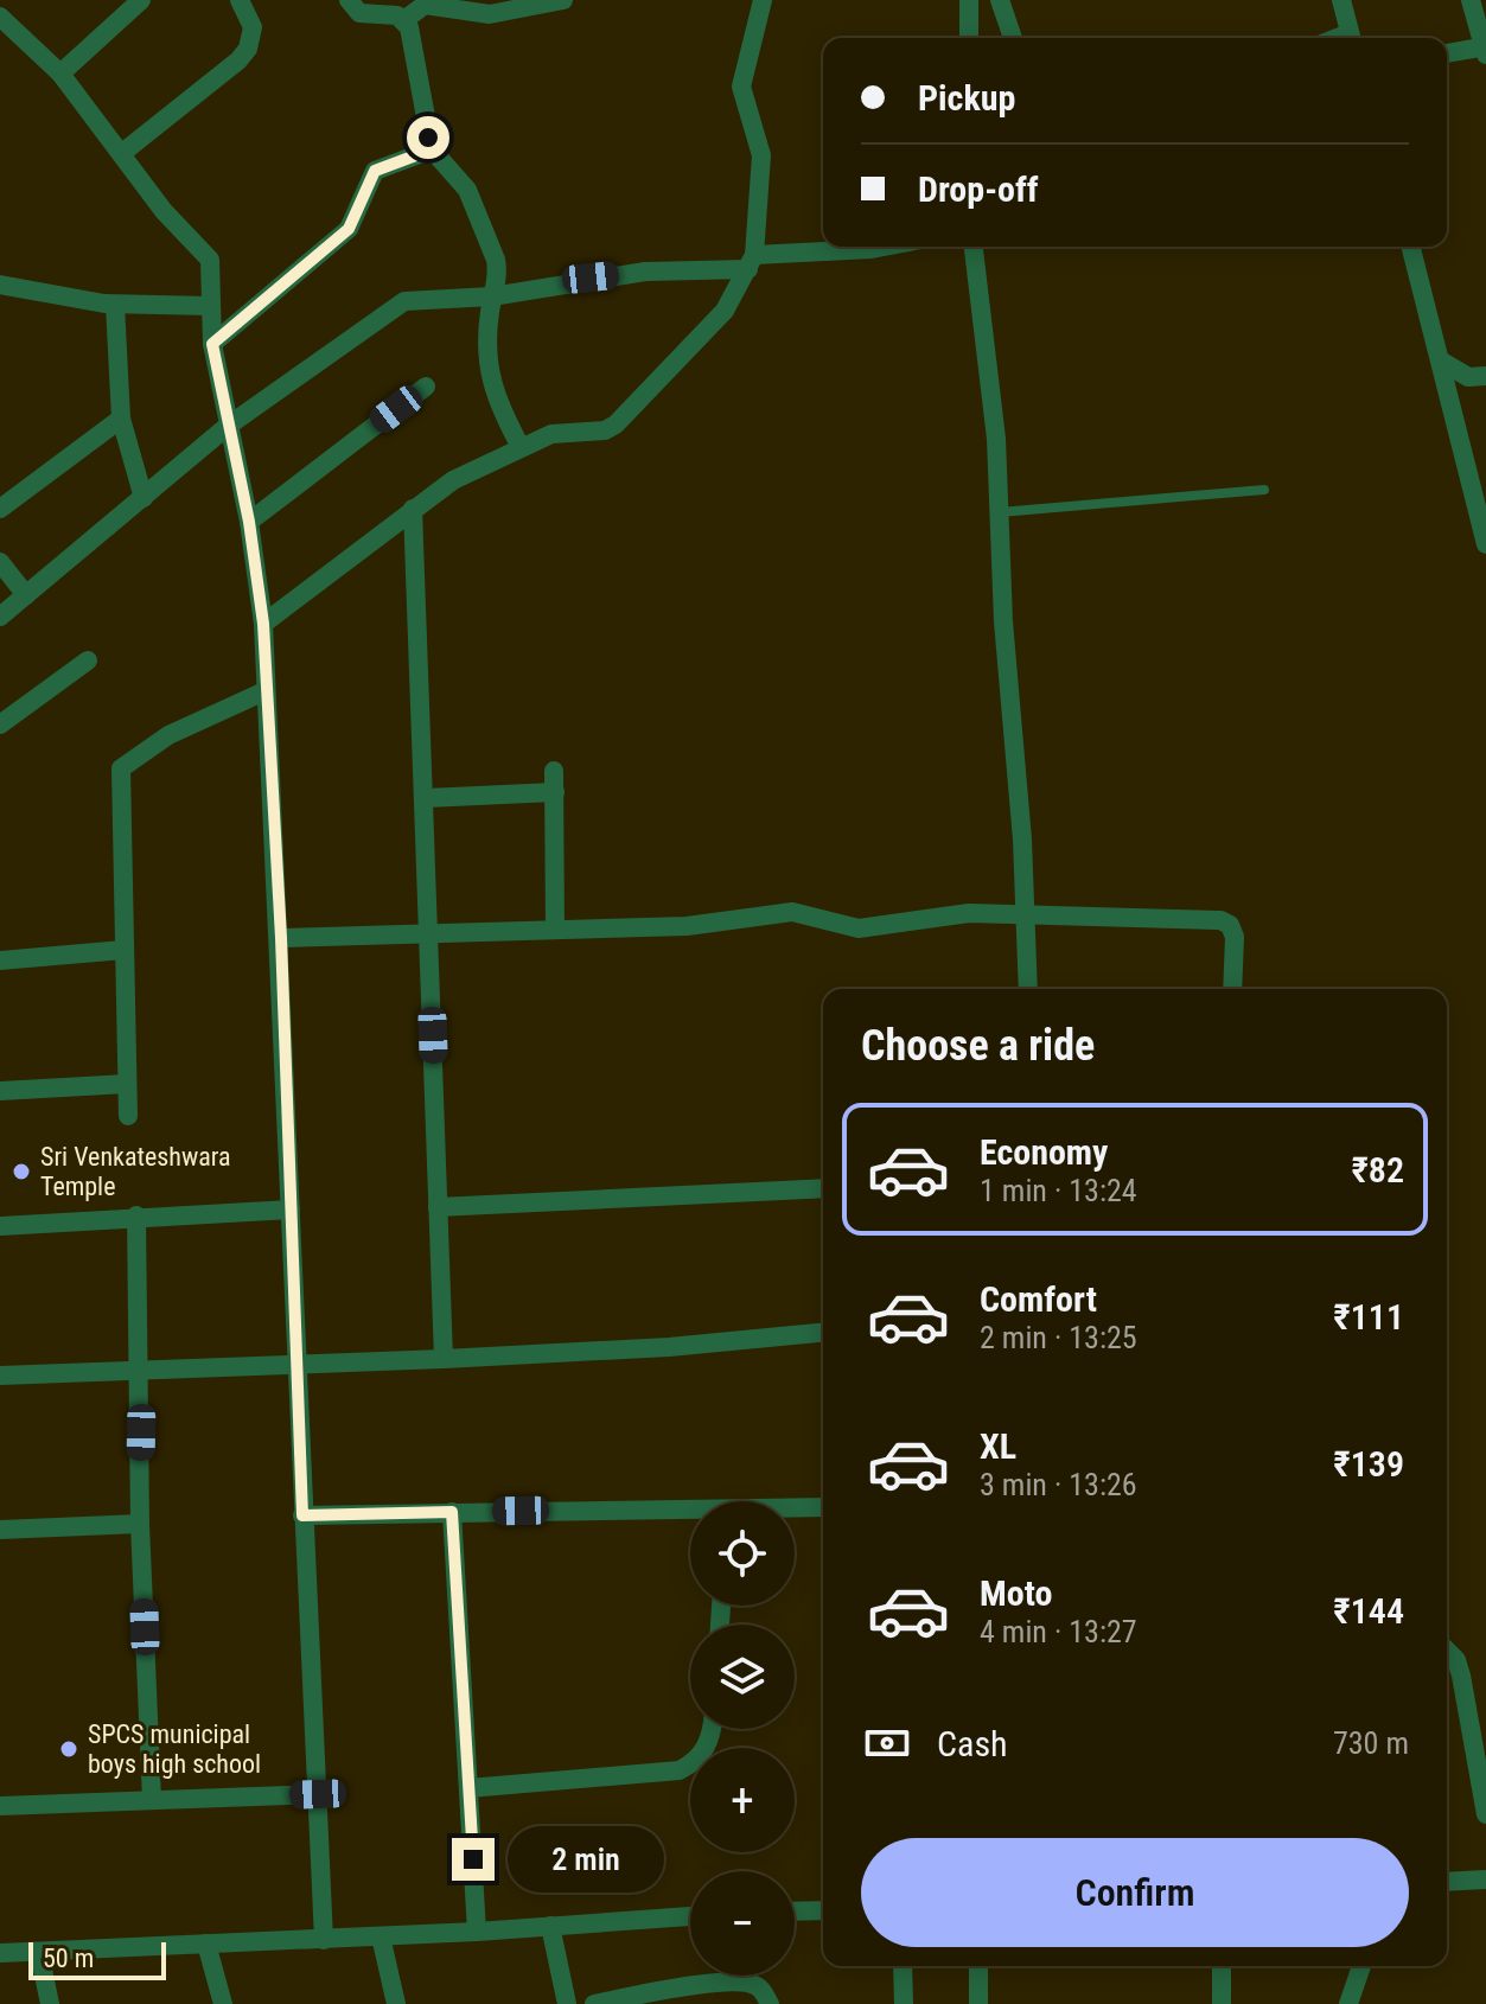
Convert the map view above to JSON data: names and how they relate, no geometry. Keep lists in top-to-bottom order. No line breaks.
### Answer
{"places":["Sri Venkateshwara Temple","SPCS municipal boys high school"],"scale_bar":"50 m","page":{"banner":["Pickup","Drop-off"],"heading":"Choose a ride","list":[{"name":"Economy","note":"1 min · 13:24","value":"₹82"},{"name":"Comfort","note":"2 min · 13:25","value":"₹111"},{"name":"XL","note":"3 min · 13:26","value":"₹139"},{"name":"Moto","note":"4 min · 13:27","value":"₹144"}],"map_buttons":["+","−"],"pay":["Cash","730 m"],"buttons":"Confirm","bubble":"2 min","scale":"50 m"}}
